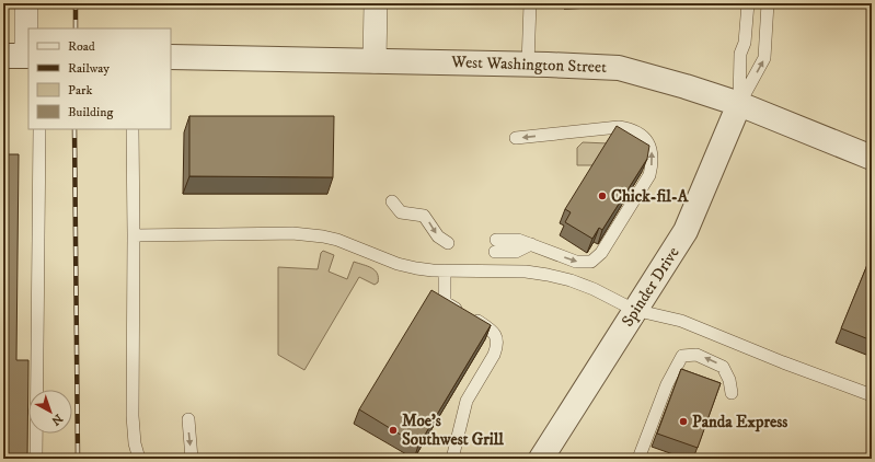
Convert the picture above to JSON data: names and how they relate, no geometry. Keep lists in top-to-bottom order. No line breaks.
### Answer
{"streets":{"street":["West Washington Street","Spinder Drive"]},"crossings":[["West Washington Street","Spinder Drive"]],"places":["Chick-fil-A","Panda Express","Moe's Southwest Grill"],"legend":["Road","Railway","Park","Building"],"north":"bottom right"}
